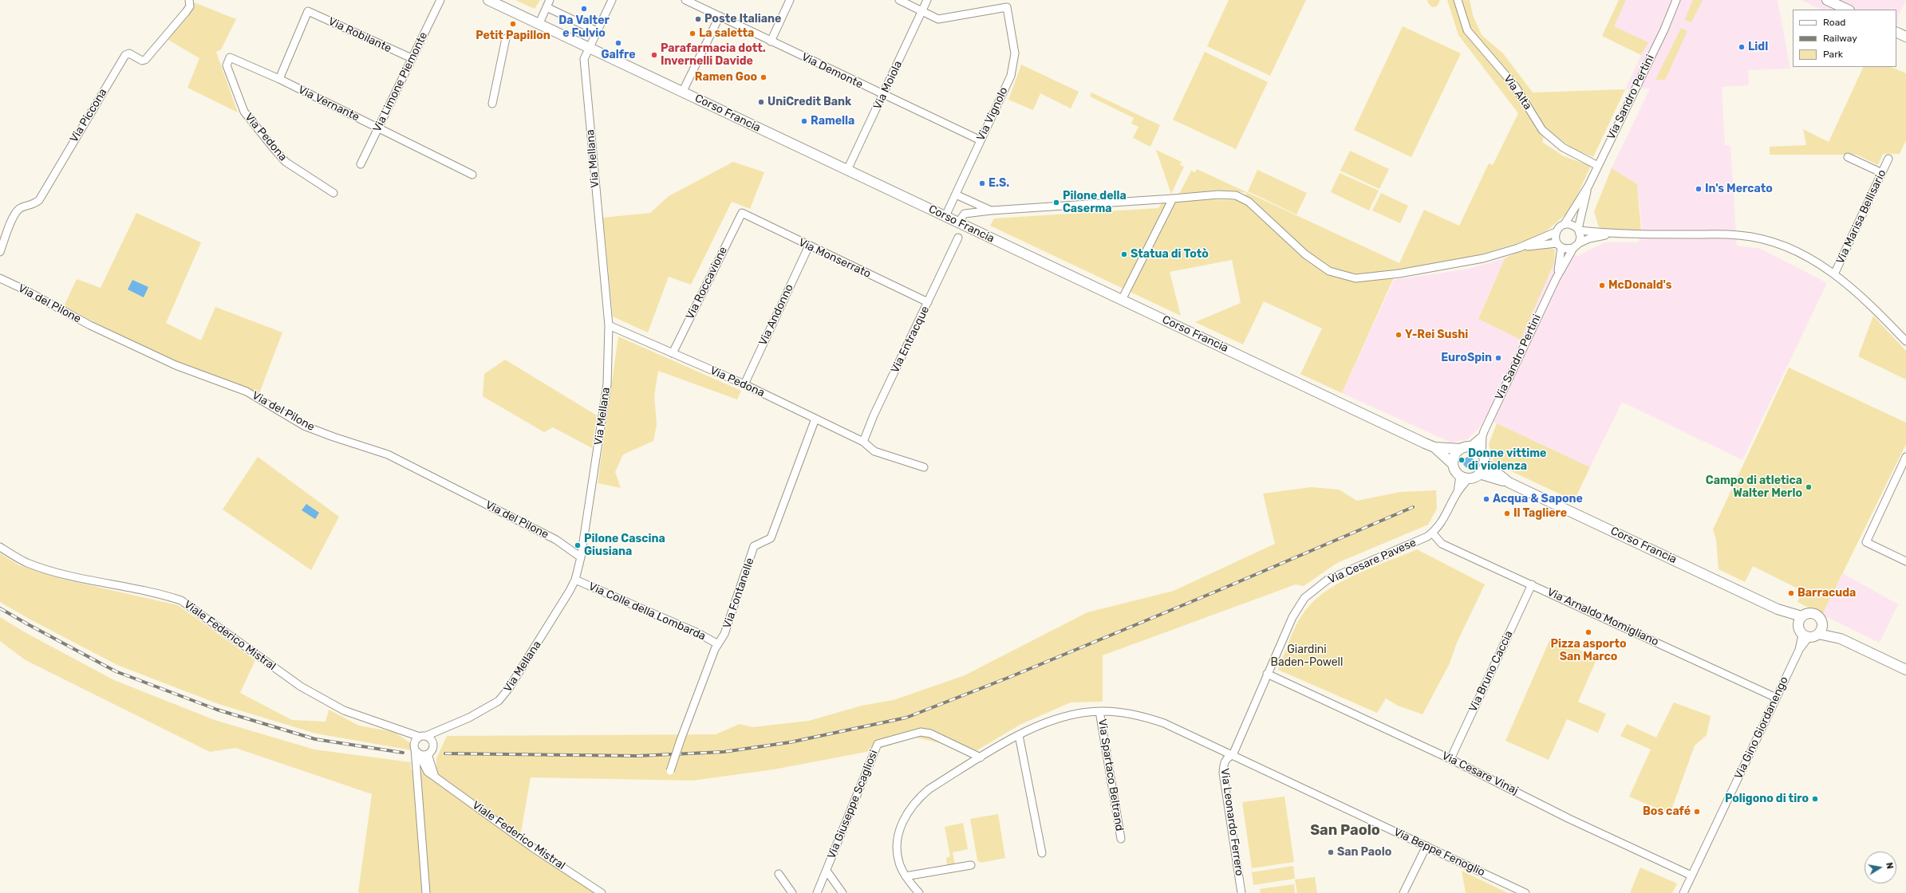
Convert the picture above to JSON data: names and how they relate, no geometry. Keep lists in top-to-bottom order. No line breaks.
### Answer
{"streets":{"main road":["Corso Francia"],"street":["Via Robilante","Via Demonte","Via Limone Piemonte","Via Moiola","Via Alta","Via Sandro Pertini","Via Vernante","Via Vignolo","Via Piccona","Via Pedona","Via Mellana","Via Marisa Bellisario","Via Monserrato","Via Roccavione","Via del Pilone","Via Andonno","Via Entracque","Via Cesare Pavese","Via Fontanelle","Via Colle della Lombarda","Via Arnaldo Momigliano","Viale Federico Mistral","Via Bruno Caccia","Via Gino Giordanengo","Via Cesare Vinaj","Via Spartaco Beltrand","Via Giuseppe Scagliosi","Via Leonardo Ferrero","Via Beppe Fenoglio"]},"crossings":[["Via Robilante","Via Limone Piemonte"],["Via Robilante","Via Vernante"],["Via Robilante","Via Pedona"],["Via Demonte","Via Moiola"],["Via Demonte","Via Vignolo"],["Via Limone Piemonte","Via Vernante"],["Via Moiola","Corso Francia"],["Via Moiola","Via Vignolo"],["Via Alta","Via Sandro Pertini"],["Via Sandro Pertini","Corso Francia"],["Via Sandro Pertini","Via Cesare Pavese"],["Via Vernante","Via Pedona"],["Corso Francia","Via Vignolo"],["Corso Francia","Via Mellana"],["Corso Francia","Via Cesare Pavese"],["Corso Francia","Via Gino Giordanengo"],["Via Pedona","Via Mellana"],["Via Pedona","Via Roccavione"],["Via Pedona","Via Andonno"],["Via Pedona","Via Entracque"],["Via Pedona","Via Fontanelle"],["Via Mellana","Via del Pilone"],["Via Mellana","Via Colle della Lombarda"],["Via Mellana","Viale Federico Mistral"],["Via Monserrato","Via Roccavione"],["Via Monserrato","Via Andonno"],["Via Monserrato","Via Entracque"],["Via Cesare Pavese","Via Arnaldo Momigliano"],["Via Cesare Pavese","Via Cesare Vinaj"],["Via Cesare Pavese","Via Leonardo Ferrero"],["Via Cesare Pavese","Via Beppe Fenoglio"],["Via Fontanelle","Via Colle della Lombarda"],["Via Arnaldo Momigliano","Via Bruno Caccia"],["Via Arnaldo Momigliano","Via Gino Giordanengo"],["Via Bruno Caccia","Via Cesare Vinaj"],["Via Gino Giordanengo","Via Cesare Vinaj"],["Via Leonardo Ferrero","Via Beppe Fenoglio"]],"districts":["San Paolo"],"parks":["Giardini Baden-Powell"],"places":["Da Valter e Fulvio","Poste Italiane","Petit Papillon","La saletta","Galfre","Lidl","Parafarmacia dott. Invernelli Davide","Ramen Goo","UniCredit Bank","Ramella","E.S.","In's Mercato","Pilone della Caserma","Statua di Totò","McDonald's","Y-Rei Sushi","EuroSpin","Donne vittime di violenza","Campo di atletica Walter Merlo","Acqua & Sapone","Il Tagliere","Pilone Cascina Giusiana","Barracuda","Pizza asporto San Marco","Poligono di tiro","Bos café","San Paolo"],"legend":["Road","Railway","Park"],"north":"right"}
